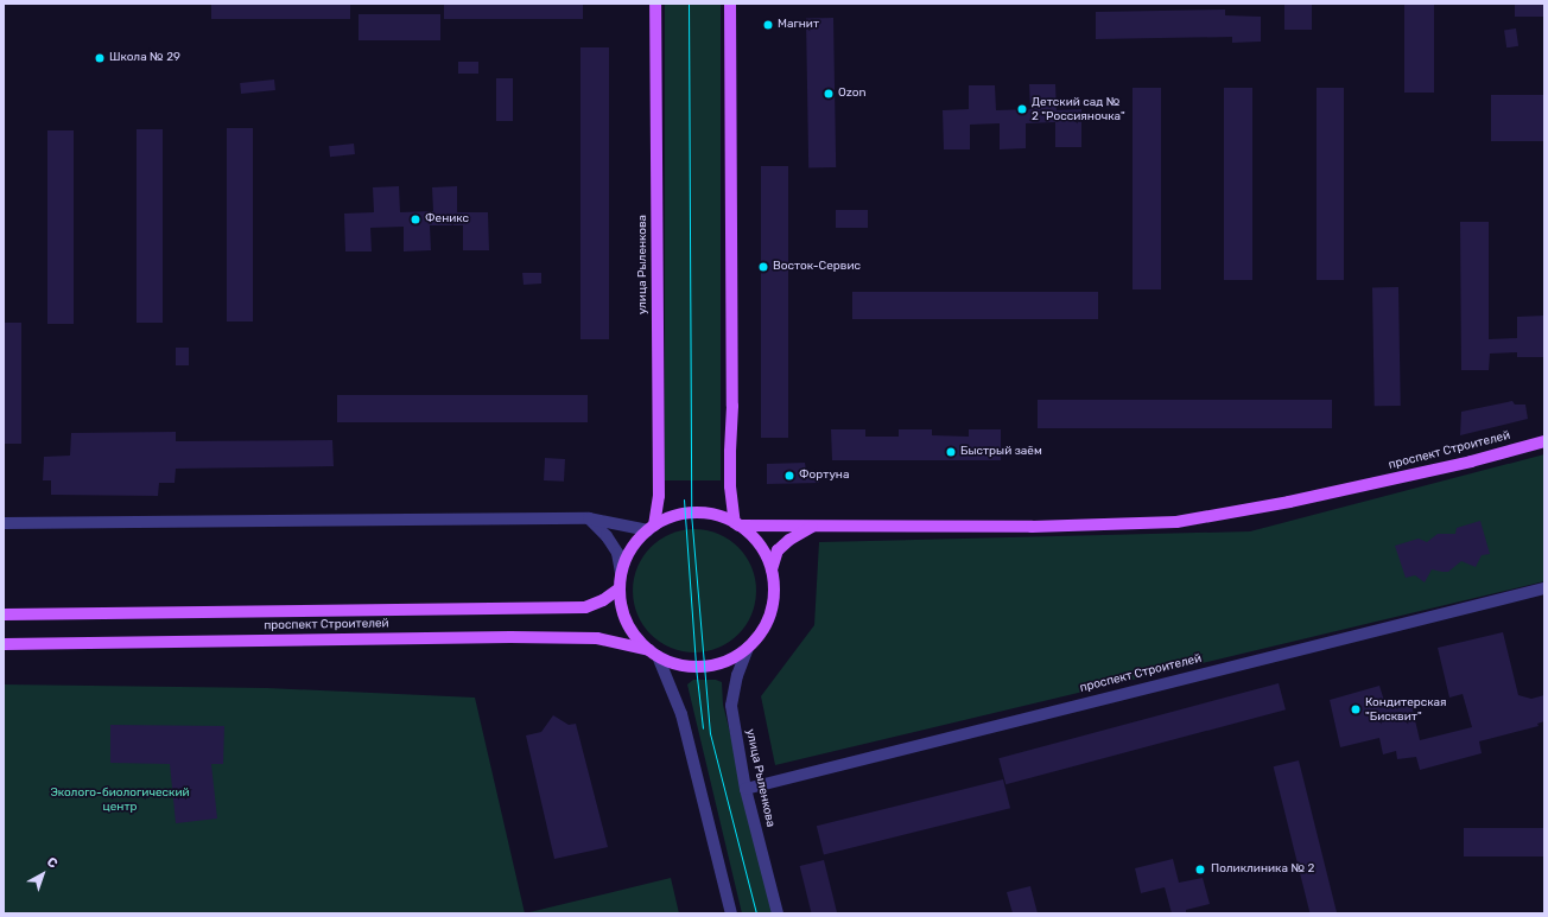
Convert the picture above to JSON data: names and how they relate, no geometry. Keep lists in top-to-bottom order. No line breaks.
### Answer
{"streets":{"main road":["улица Рыленкова","проспект Строителей"]},"crossings":[["улица Рыленкова","проспект Строителей"]],"parks":["Эколого-биологический центр"],"places":["Магнит","Школа № 29","Ozon","Детский сад № 2 \"Россияночка\"","Феникс","Восток-Сервис","Быстрый заём","Фортуна","Кондитерская \"Бисквит\"","Поликлиника № 2"],"north":"top right"}
